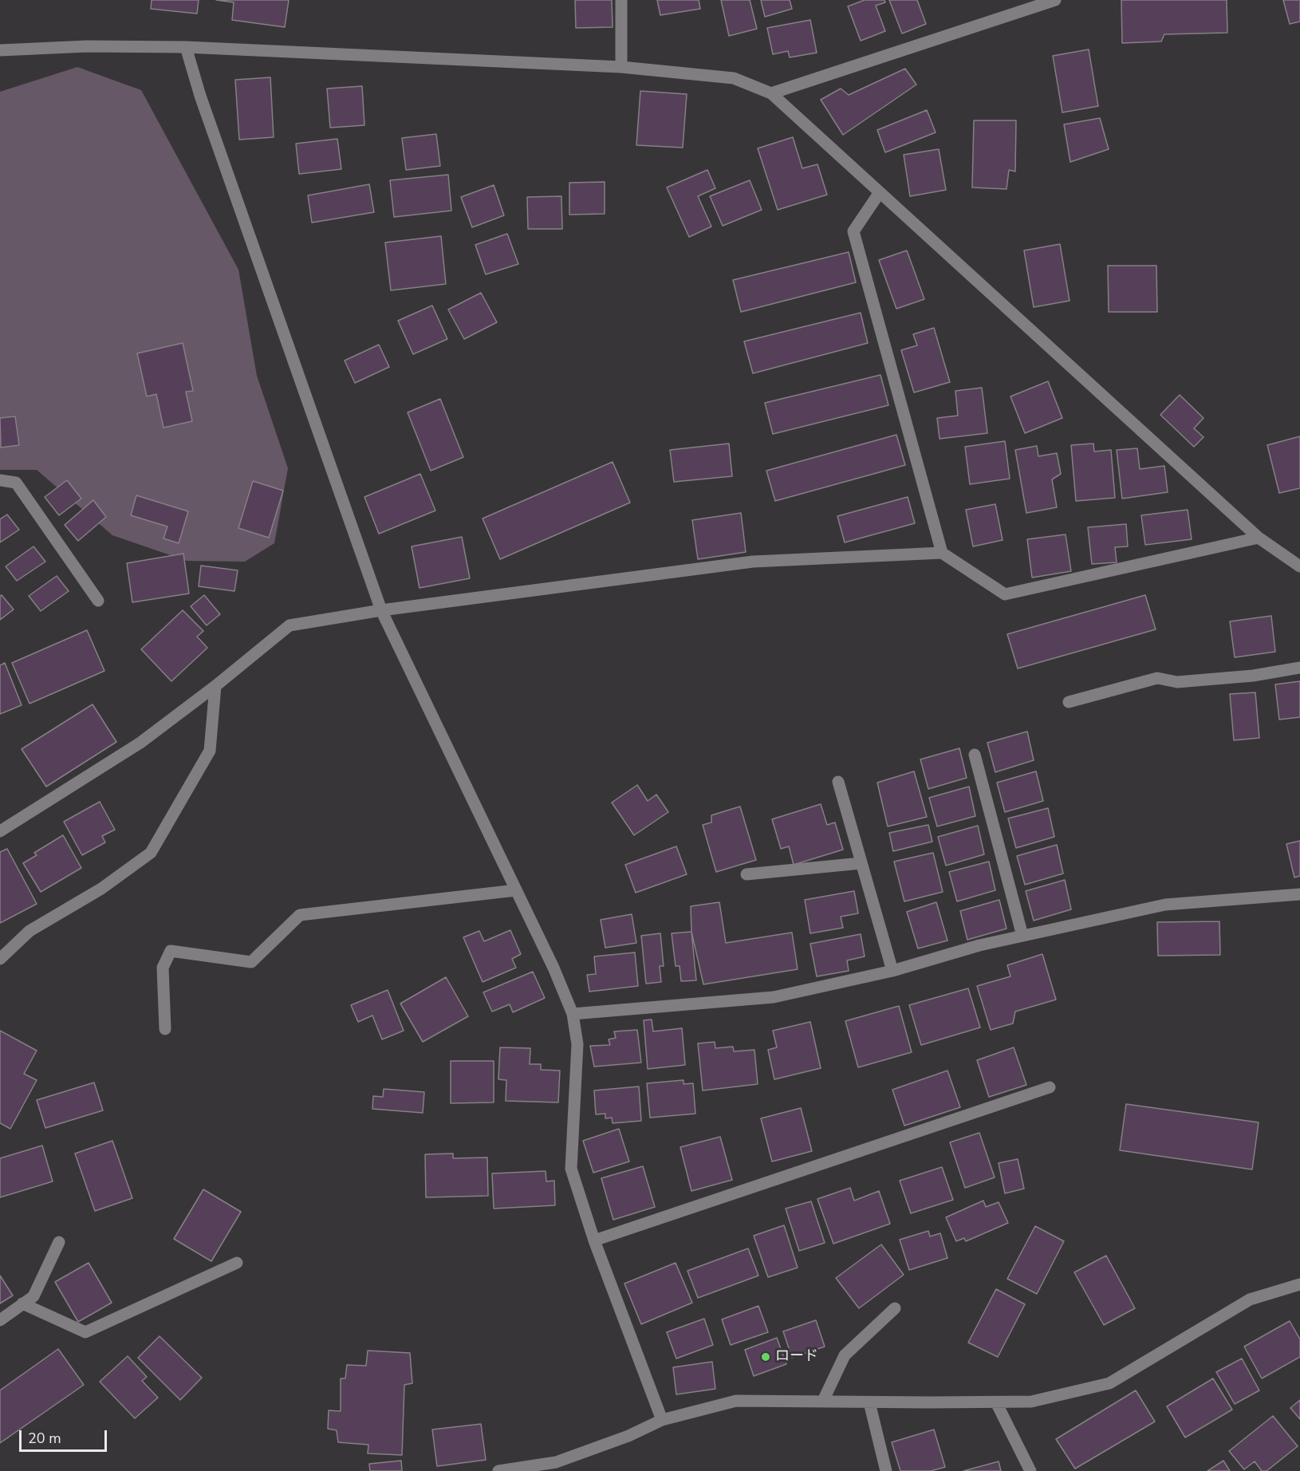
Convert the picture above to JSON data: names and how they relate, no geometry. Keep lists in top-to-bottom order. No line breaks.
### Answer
{"places":["ロード"],"scale_bar":"20 m"}
